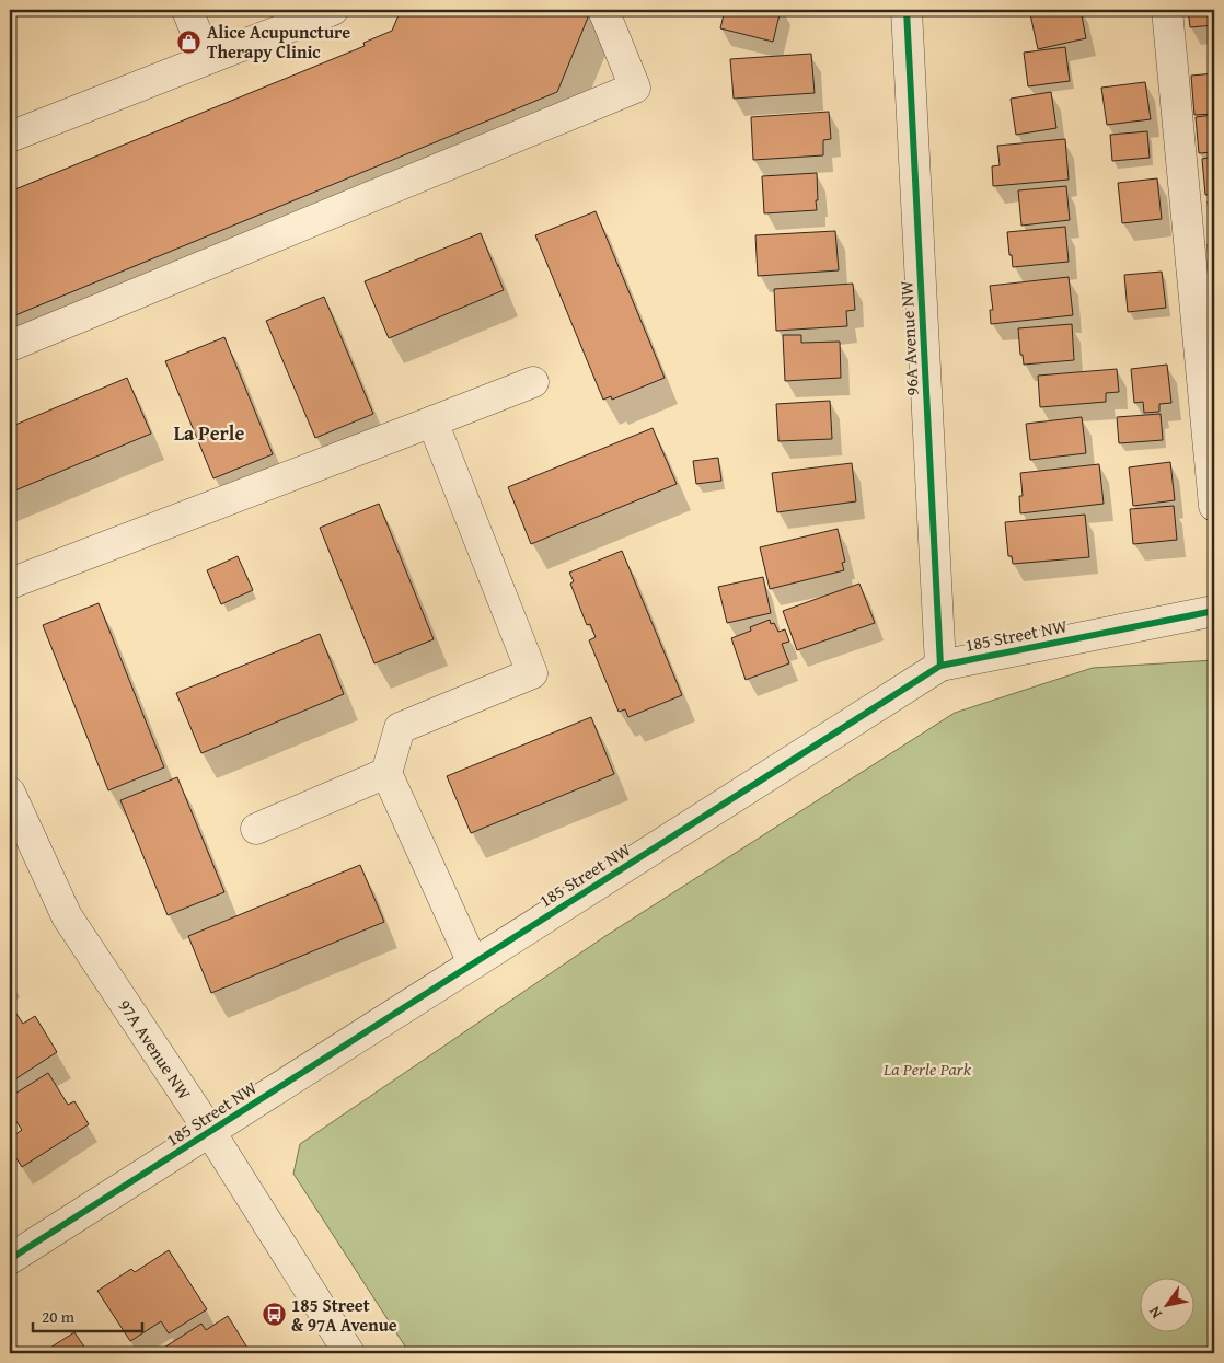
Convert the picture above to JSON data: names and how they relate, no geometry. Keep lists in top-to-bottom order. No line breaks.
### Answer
{"streets":{"street":["96A Avenue NW","185 Street NW","97A Avenue NW"]},"crossings":[["96A Avenue NW","185 Street NW"],["185 Street NW","97A Avenue NW"]],"districts":["La Perle"],"parks":["La Perle Park"],"places":{"shop":["Alice Acupuncture Therapy Clinic"],"bus stop":["185 Street & 97A Avenue"]},"scale_bar":"20 m","north":"bottom left"}
